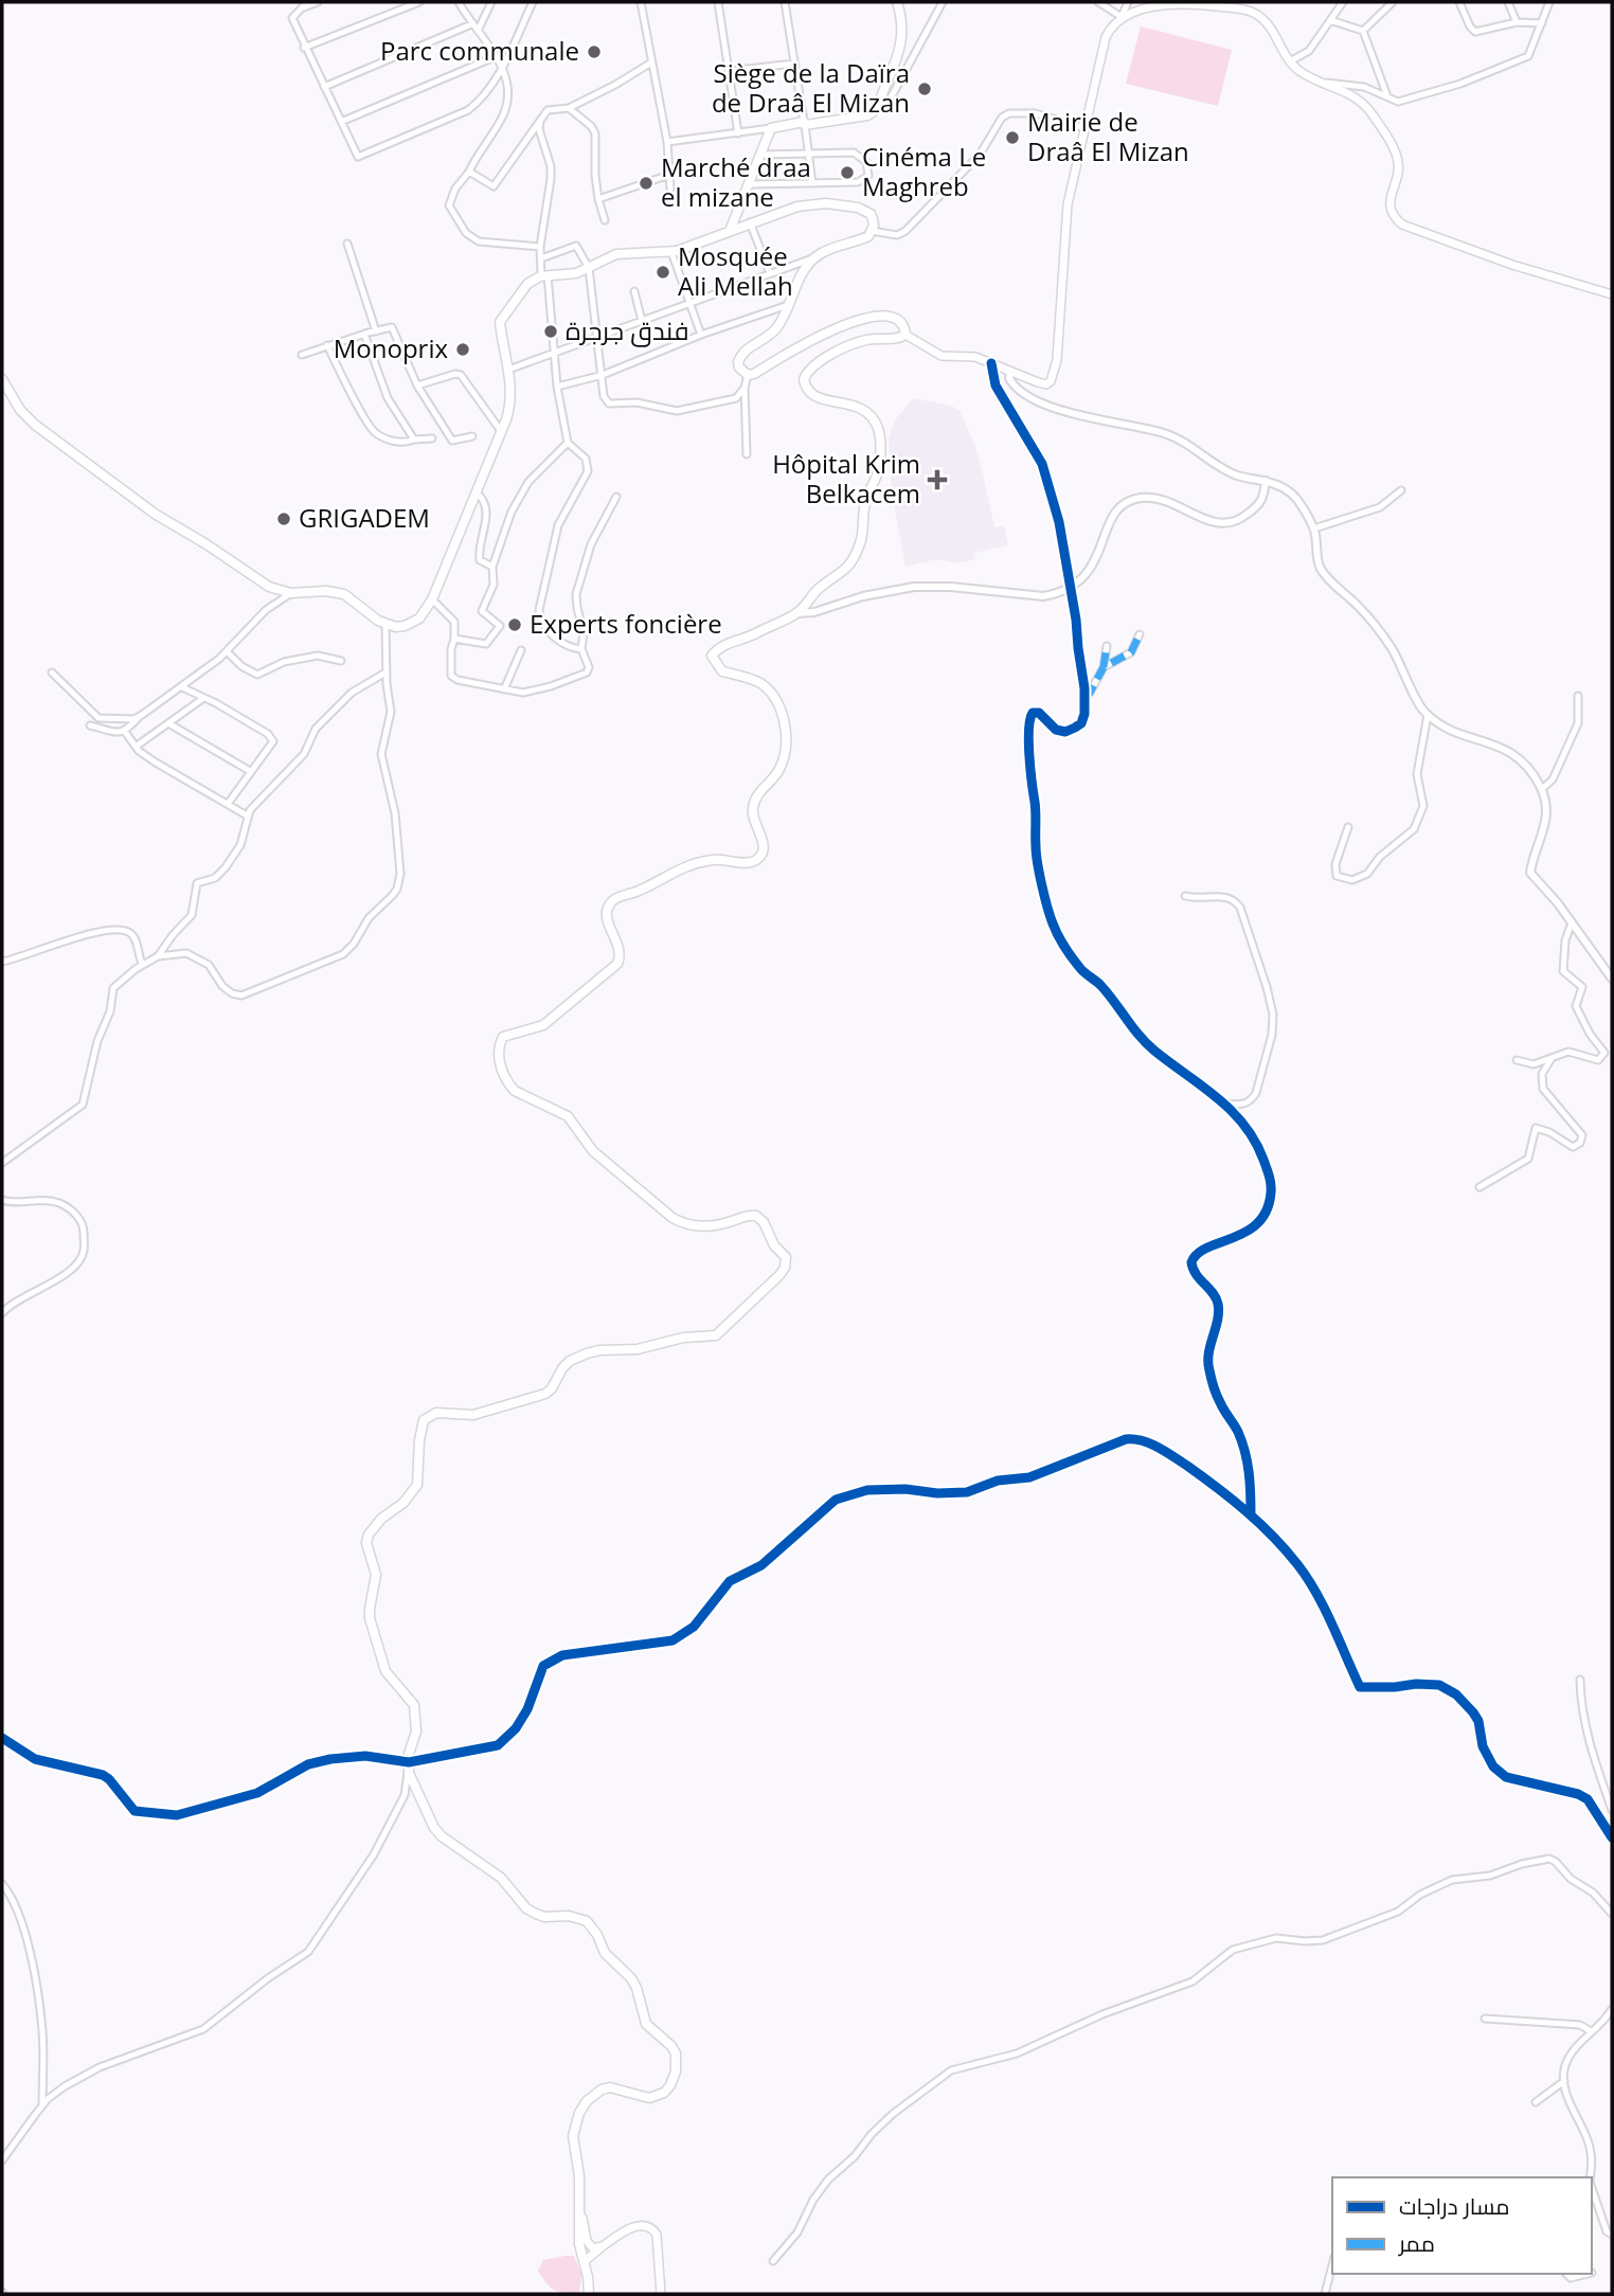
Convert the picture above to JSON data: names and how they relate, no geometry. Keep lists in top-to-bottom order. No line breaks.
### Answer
{"places":{"other":["Parc communale","Siège de la Daïra de Draâ El Mizan","Mairie de Draâ El Mizan","Cinéma Le Maghreb","Marché draa el mizane","Mosquée Ali Mellah","فندق جرجرة","Monoprix","GRIGADEM","Experts foncière"],"health":["Hôpital Krim Belkacem"]},"legend":["مسار دراجات","ممر"]}
